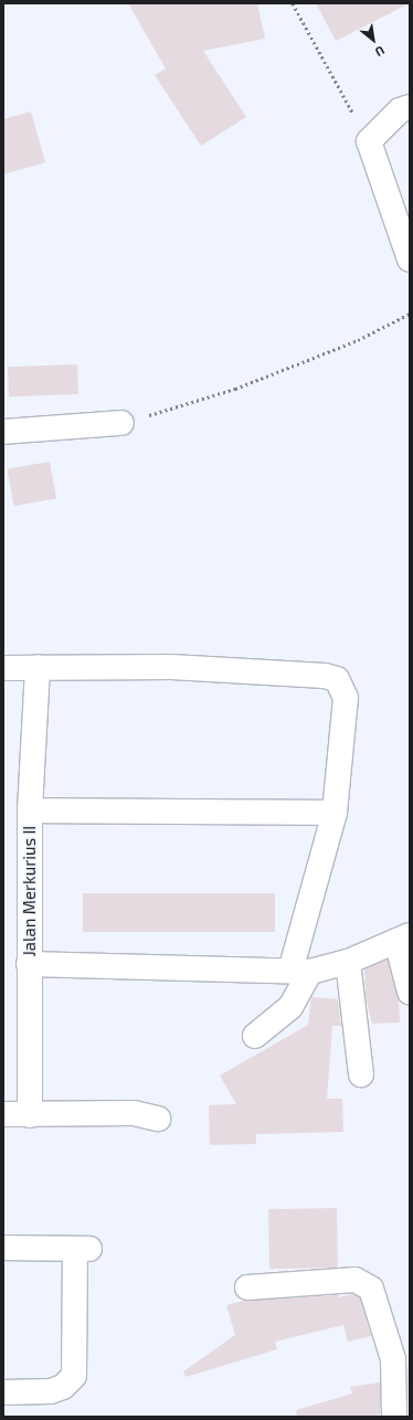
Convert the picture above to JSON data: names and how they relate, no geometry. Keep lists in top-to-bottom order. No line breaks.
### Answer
{"streets":{"street":["Jalan Merkurius II"]},"north":"bottom right"}
